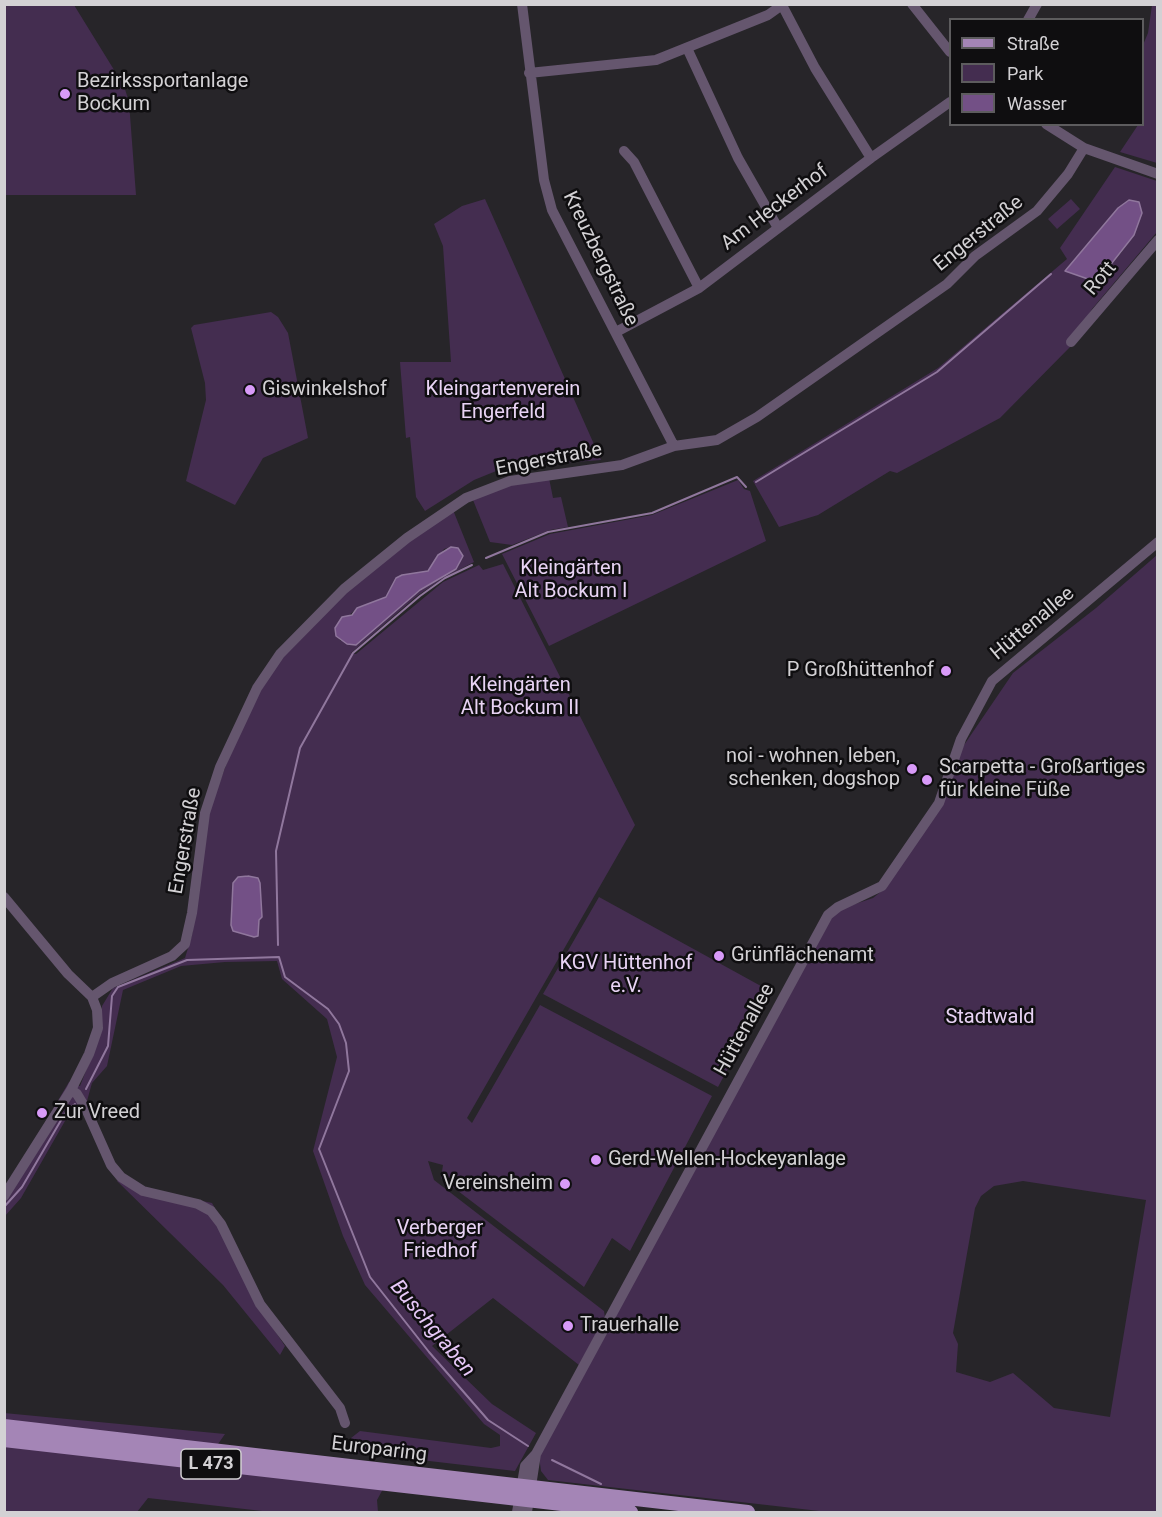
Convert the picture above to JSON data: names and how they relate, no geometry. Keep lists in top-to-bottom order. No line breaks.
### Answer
{"streets":{"main road":["Europaring","L 473"],"street":["Am Heckerhof","Engerstraße","Kreuzbergstraße","Rott","Hüttenallee"]},"crossings":[["Am Heckerhof","Kreuzbergstraße"],["Engerstraße","Kreuzbergstraße"],["Hüttenallee","Europaring"]],"water":["Buschgraben"],"parks":["Kleingartenverein Engerfeld","Kleingärten Alt Bockum I","Kleingärten Alt Bockum II","KGV Hüttenhof e.V.","Stadtwald","Verberger Friedhof"],"places":["Bezirkssportanlage Bockum","Giswinkelshof","P Großhüttenhof","noi - wohnen, leben, schenken, dogshop","Scarpetta - Großartiges für kleine Füße","Grünflächenamt","Zur Vreed","Gerd-Wellen-Hockeyanlage","Vereinsheim","Trauerhalle"],"legend":["Straße","Park","Wasser"]}
